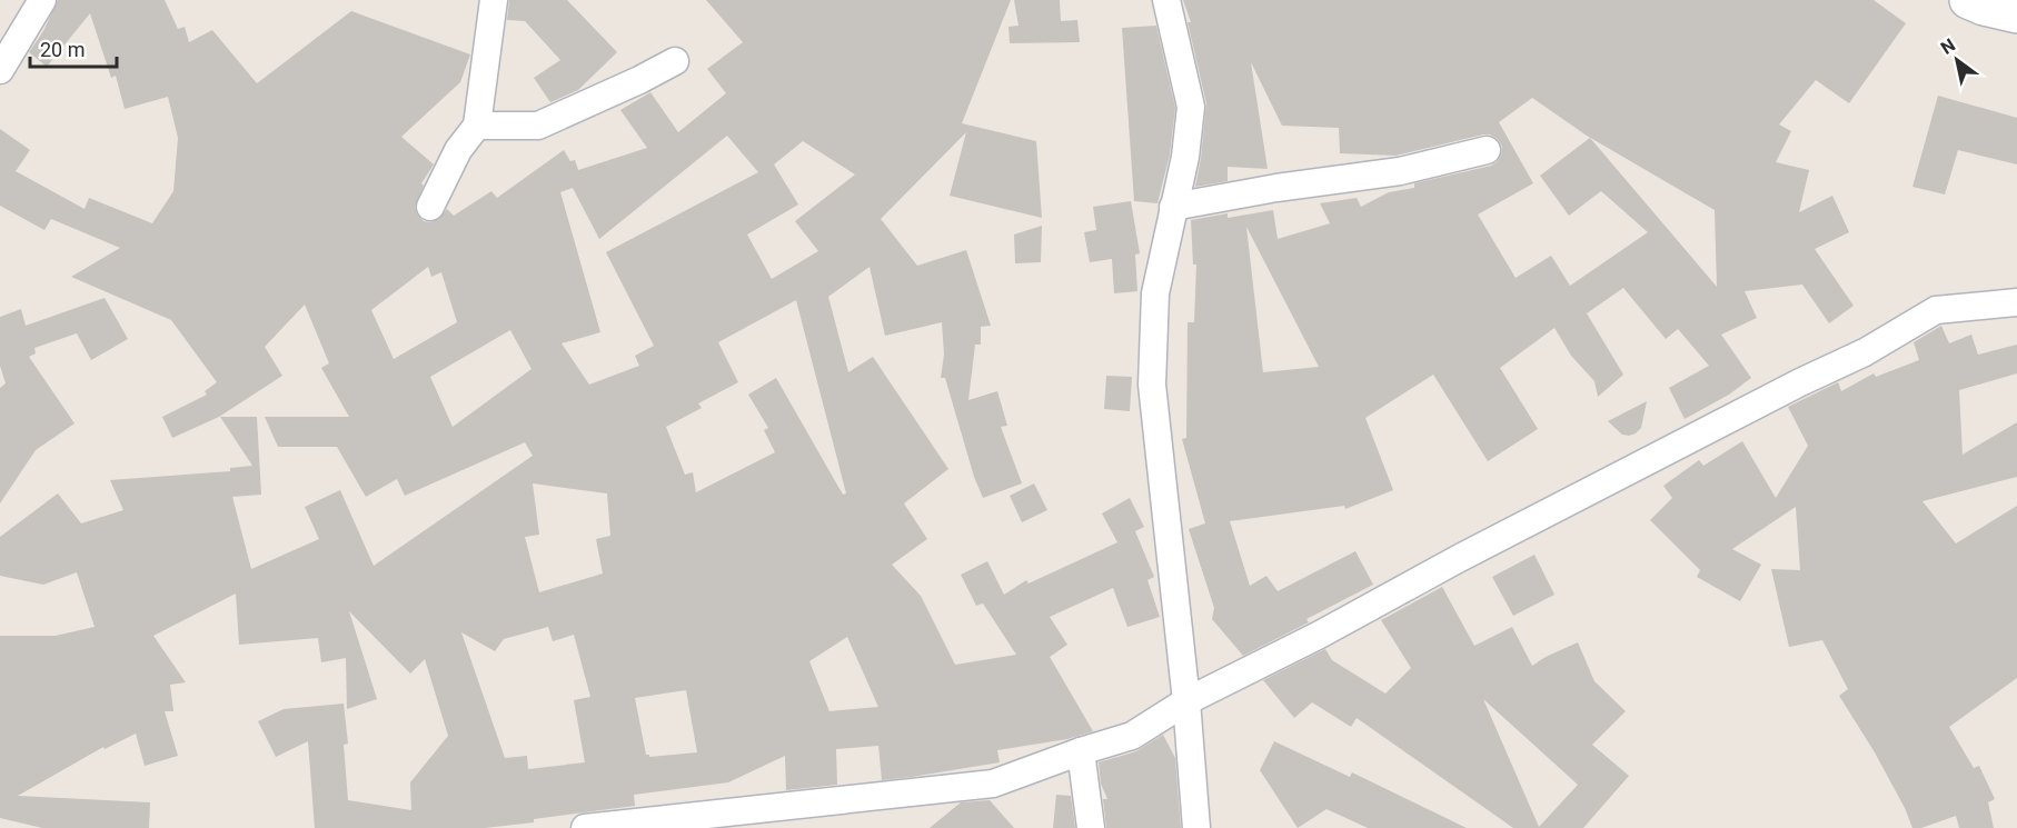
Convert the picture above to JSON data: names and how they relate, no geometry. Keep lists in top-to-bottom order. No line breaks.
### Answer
{"scale_bar":"20 m","north":"top left"}
